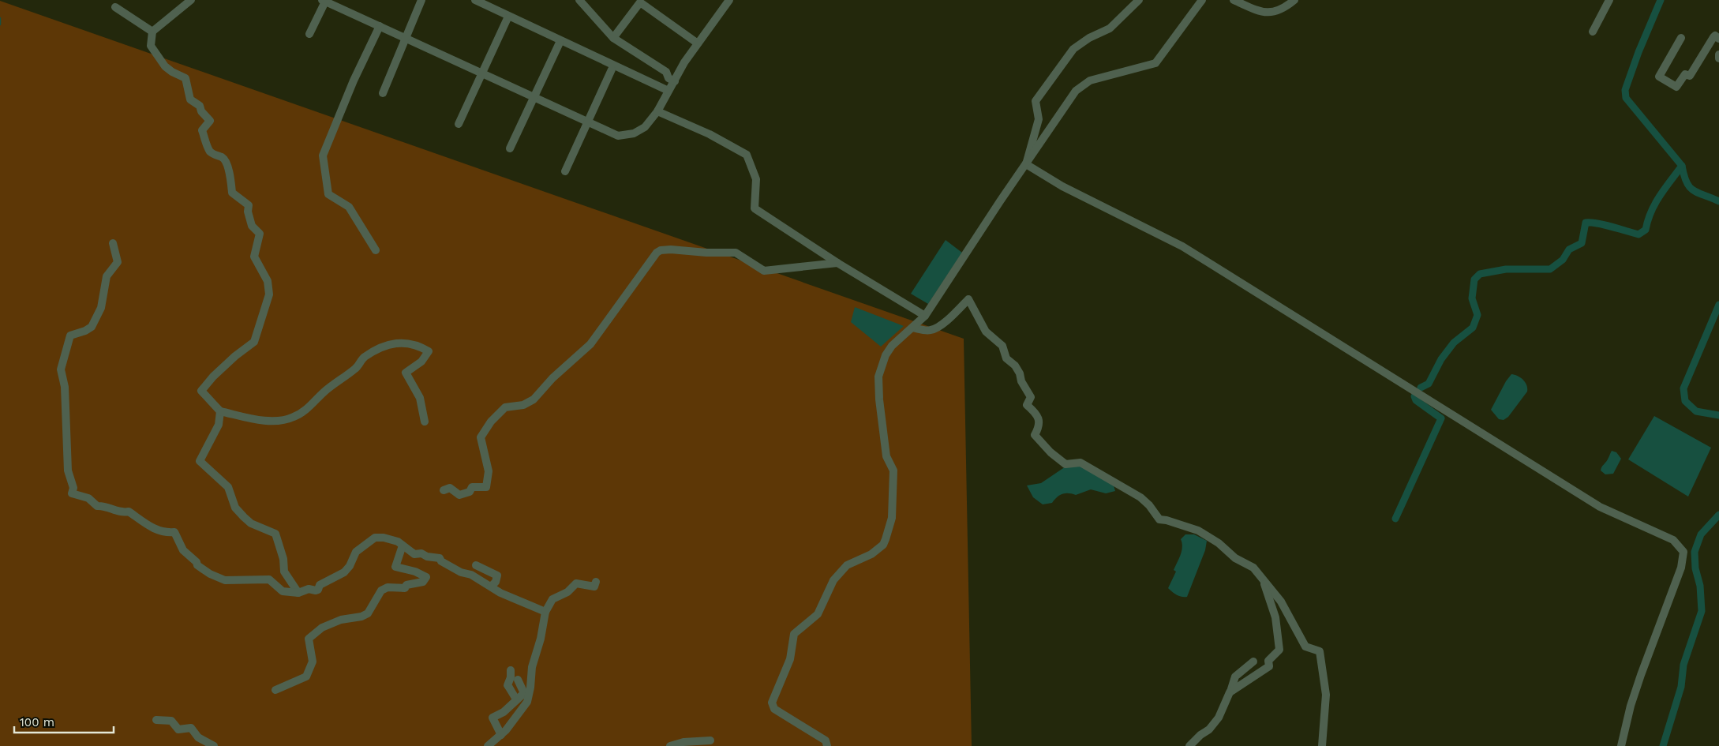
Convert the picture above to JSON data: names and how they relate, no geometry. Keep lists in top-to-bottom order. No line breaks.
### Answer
{"scale_bar":"100 m"}
